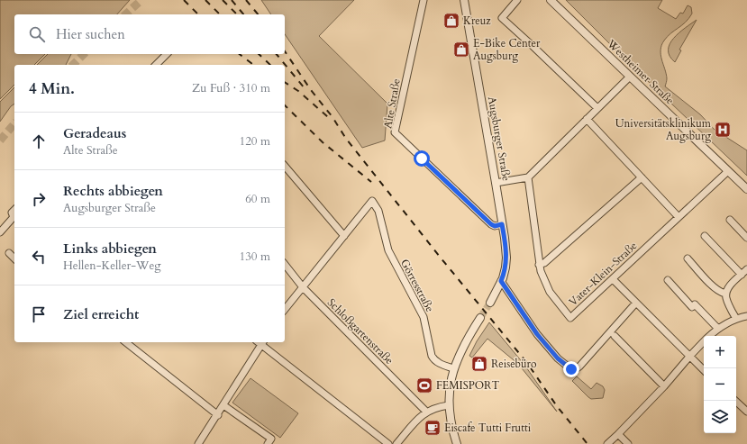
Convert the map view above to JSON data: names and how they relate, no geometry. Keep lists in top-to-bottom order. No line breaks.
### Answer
{"streets":{"street":["Westheimer Straße","Alte Straße","Augsburger Straße","Vater-Klein-Straße","Görresstraße","Schloßgartenstraße"]},"crossings":[["Westheimer Straße","Vater-Klein-Straße"],["Alte Straße","Augsburger Straße"]],"places":{"shop":["Kreuz","E-Bike Center Augsburg","Reisebüro"],"hospital":["Universitätsklinikum Augsburg"],"sports":["FEMISPORT"],"cafe":["Eiscafe Tutti Frutti"]},"page":{"search":"Hier suchen","heading":["4 Min.","Zu Fuß · 310 m"],"list":[["Geradeaus","Alte Straße","120 m"],["Rechts abbiegen","Augsburger Straße","60 m"],["Links abbiegen","Hellen-Keller-Weg","130 m"],"Ziel erreicht"],"map_buttons":["+","−"]}}
